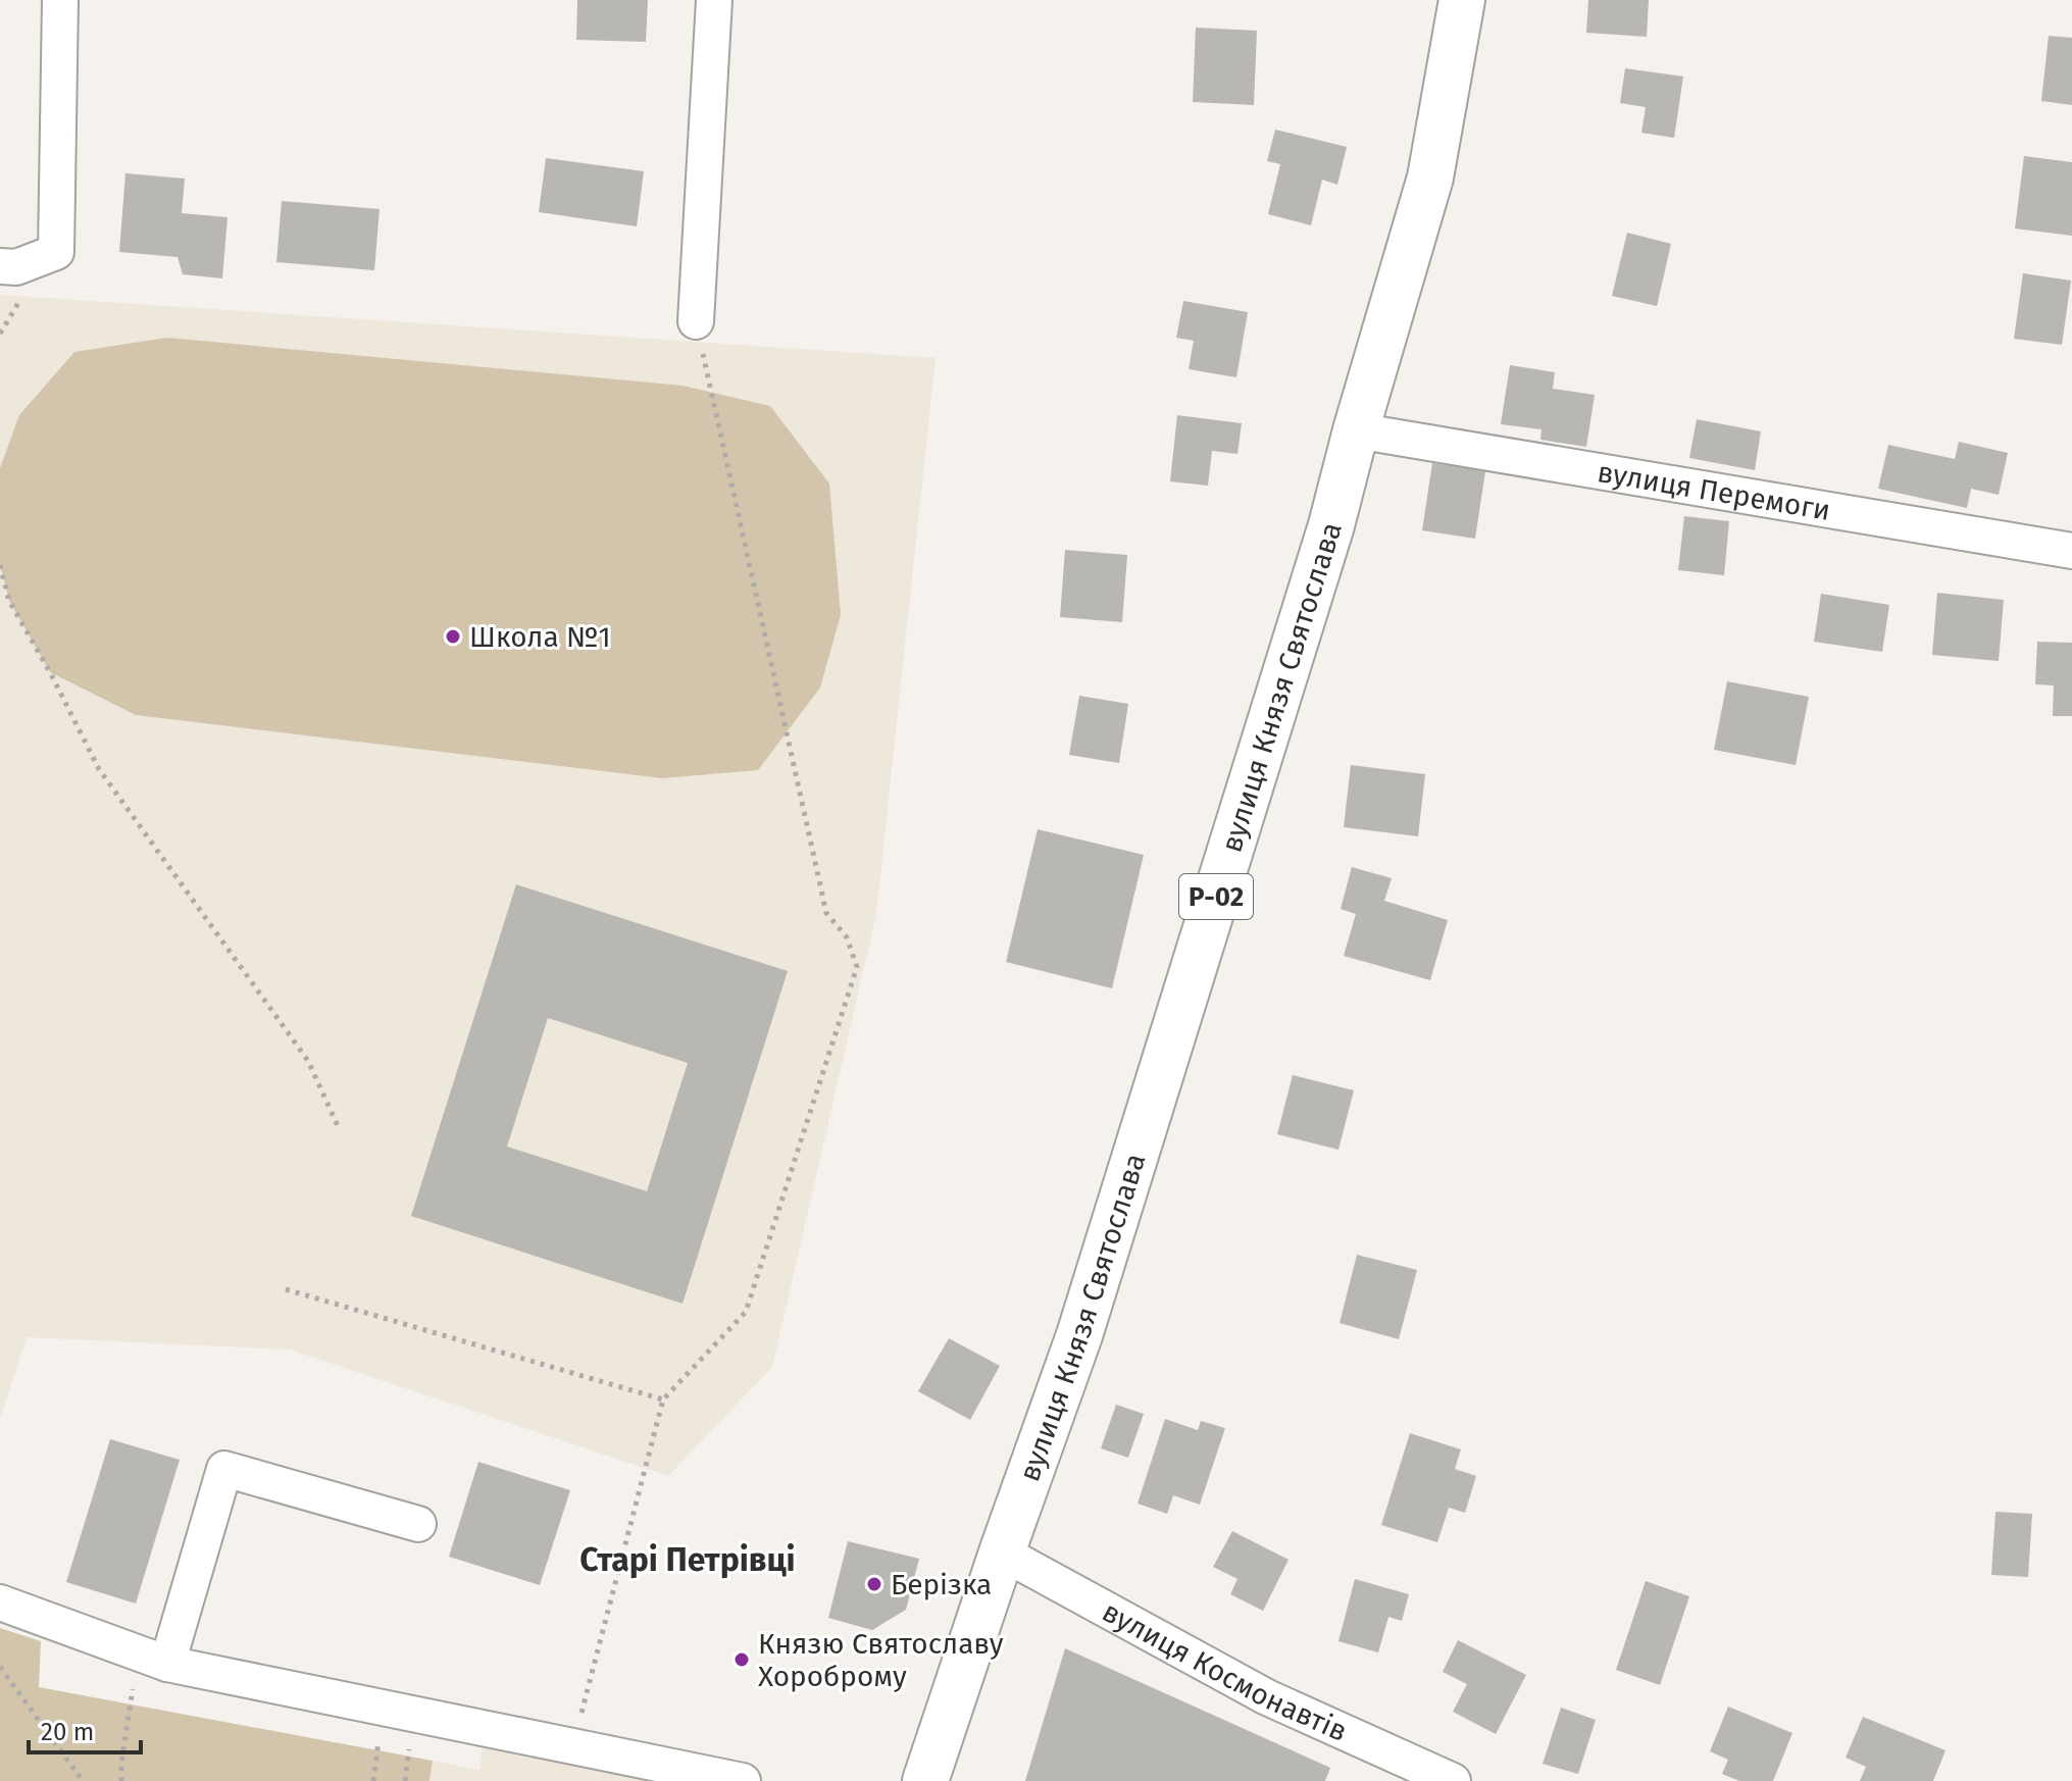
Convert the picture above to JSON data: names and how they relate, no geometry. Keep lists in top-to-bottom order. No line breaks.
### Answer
{"streets":{"main road":["вулиця Князя Святослава","Р-02"],"street":["вулиця Перемоги","вулиця Космонавтів"]},"crossings":[["вулиця Перемоги","вулиця Князя Святослава"],["вулиця Князя Святослава","вулиця Космонавтів"]],"districts":["Старі Петрівці"],"places":["Школа №1","Берізка","Князю Святославу Хороброму"],"scale_bar":"20 m"}
